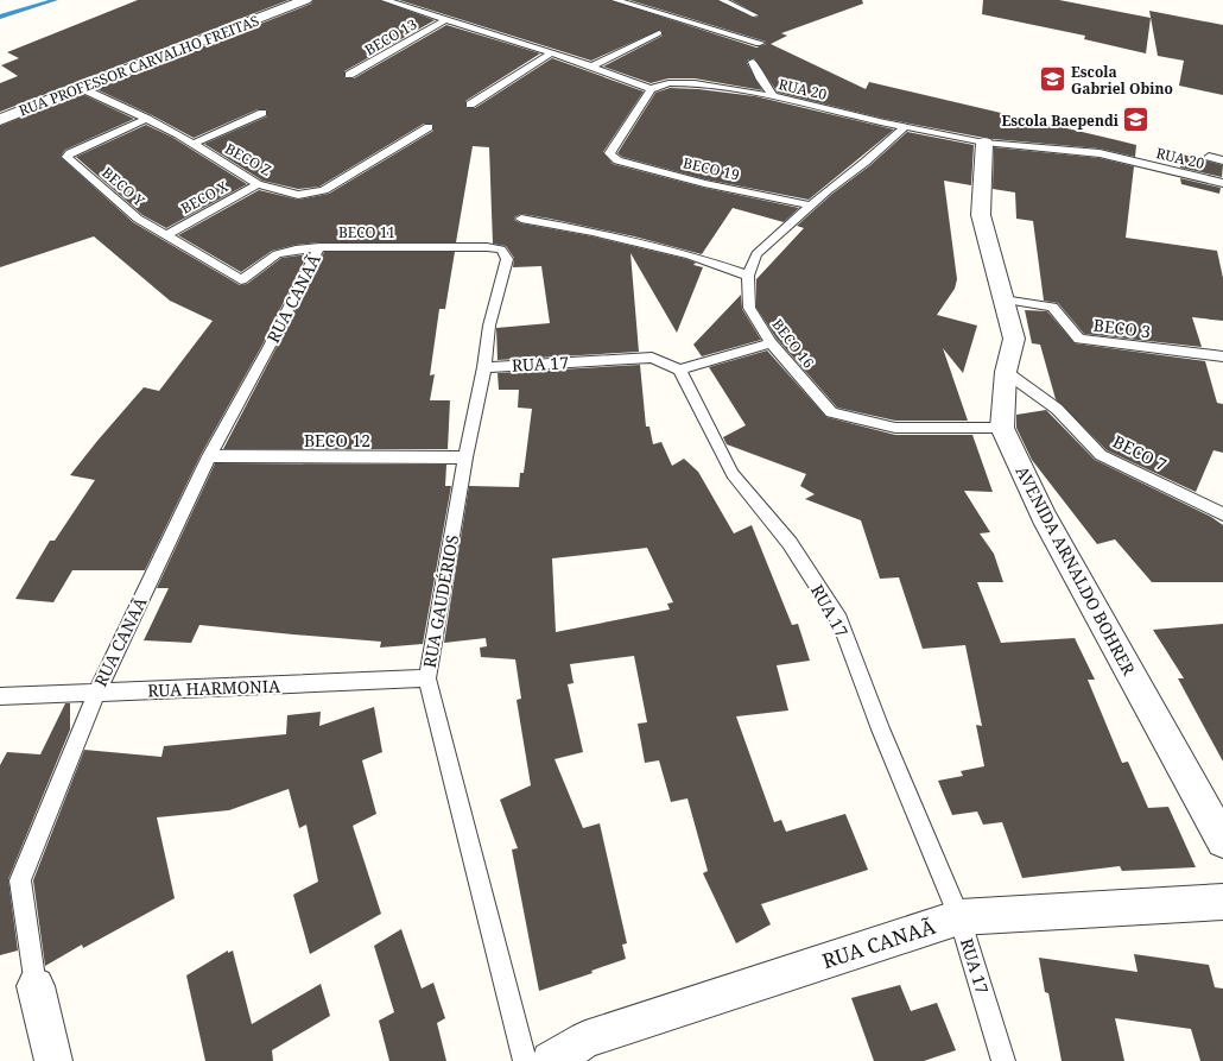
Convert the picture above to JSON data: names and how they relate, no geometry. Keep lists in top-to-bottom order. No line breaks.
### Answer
{"streets":{"street":["RUA PROFESSOR CARVALHO FREITAS","RUA CANAÃ","AVENIDA ARNALDO BOHRER"],"lane":["BECO 13","RUA 20","BECO Z","BECO 19","BECO Y","BECO X","BECO 11","BECO 3","BECO 16","RUA 17","BECO 12","BECO 7","RUA GAUDÉRIOS","RUA HARMONIA"]},"crossings":[["RUA PROFESSOR CARVALHO FREITAS","BECO Z"],["RUA 20","BECO 19"],["RUA 20","BECO 16"],["RUA 20","AVENIDA ARNALDO BOHRER"],["BECO Z","BECO Y"],["BECO Z","BECO X"],["BECO 19","BECO 16"],["BECO Y","BECO X"],["BECO Y","BECO 11"],["BECO 11","RUA CANAÃ"],["BECO 11","RUA GAUDÉRIOS"],["RUA CANAÃ","RUA 17"],["RUA CANAÃ","BECO 12"],["RUA CANAÃ","RUA HARMONIA"],["BECO 3","AVENIDA ARNALDO BOHRER"],["BECO 16","AVENIDA ARNALDO BOHRER"],["RUA 17","RUA GAUDÉRIOS"],["BECO 12","RUA GAUDÉRIOS"],["BECO 7","AVENIDA ARNALDO BOHRER"],["RUA GAUDÉRIOS","RUA HARMONIA"]],"places":{"school or university":["Escola Gabriel Obino","Escola Baependi"]}}
